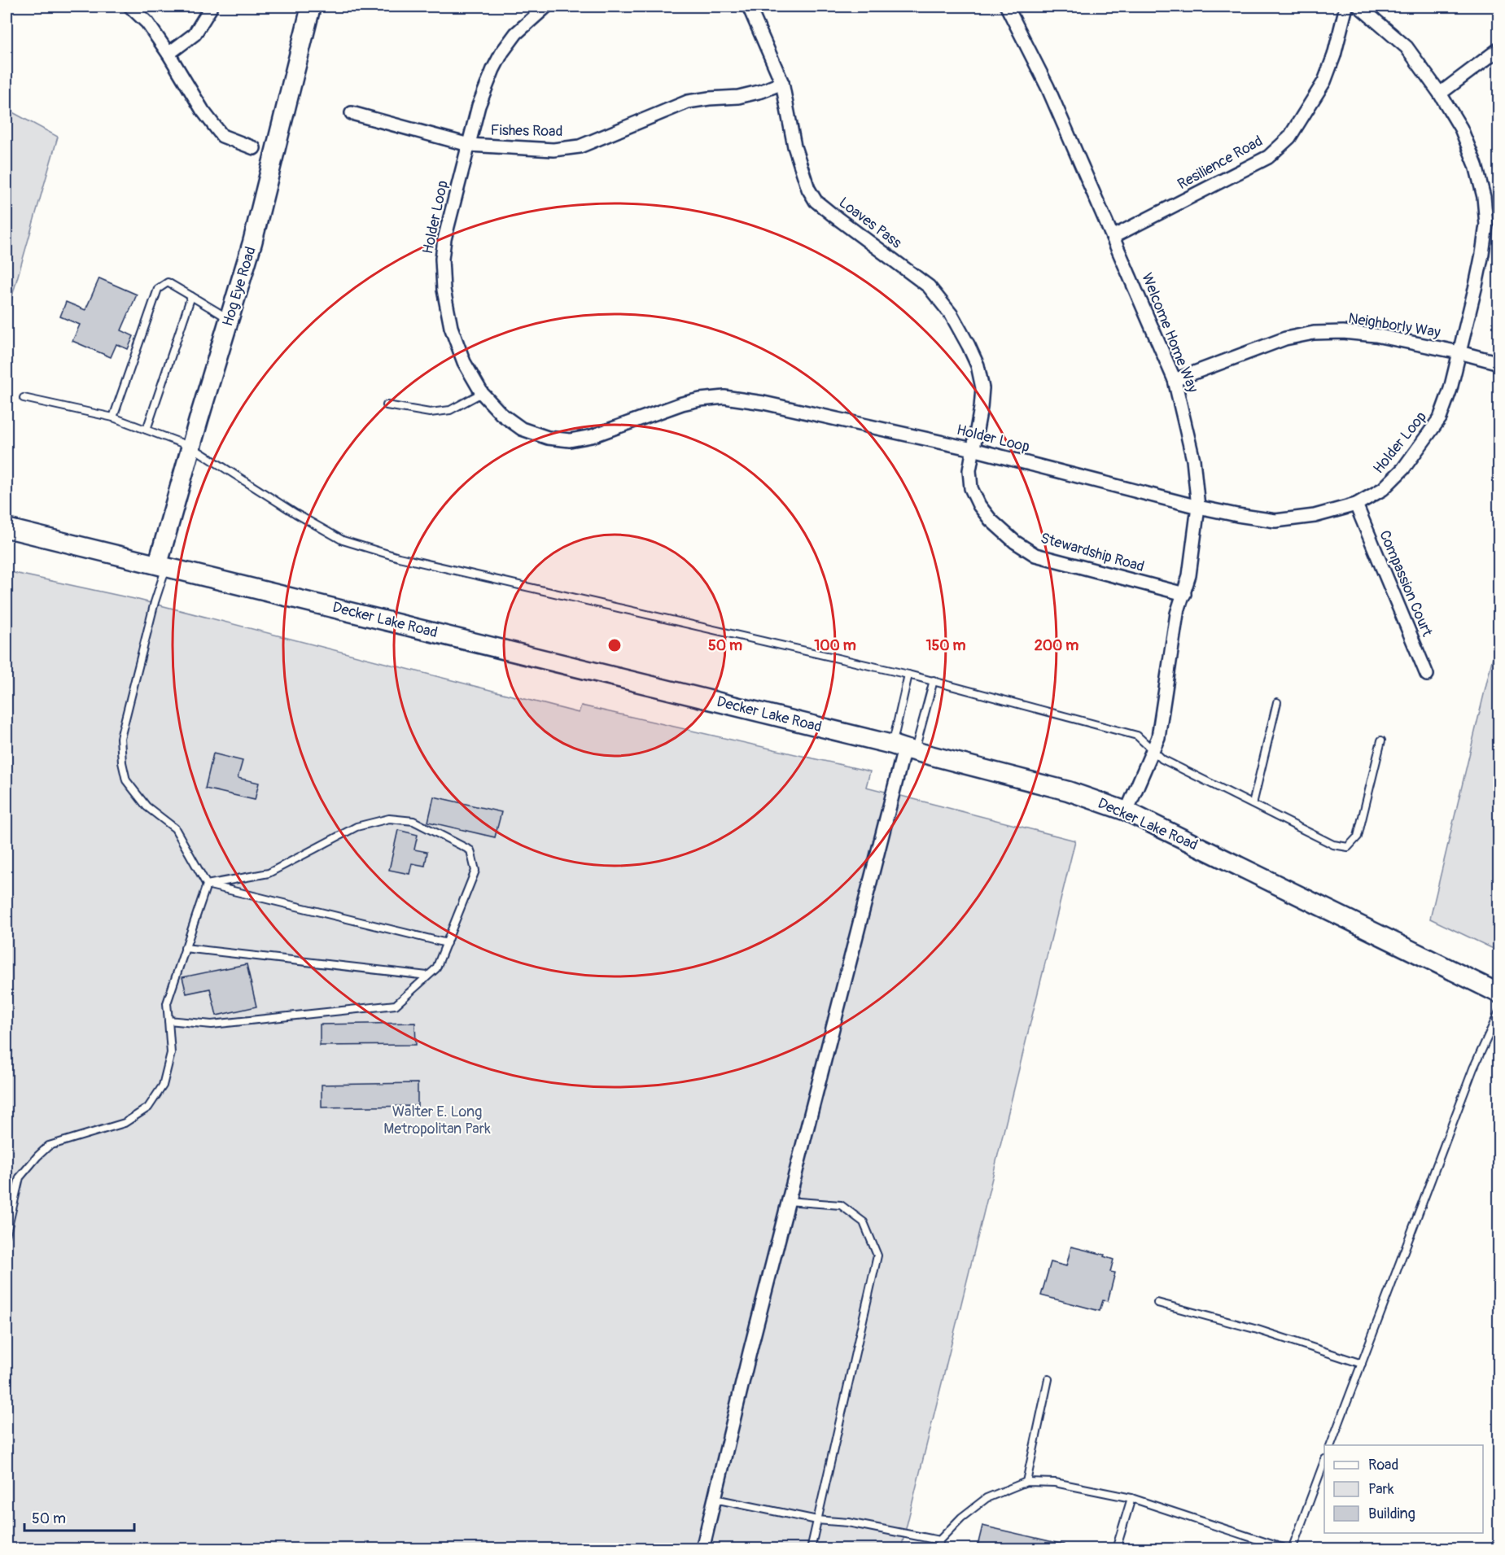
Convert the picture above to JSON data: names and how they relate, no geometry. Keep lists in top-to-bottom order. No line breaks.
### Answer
{"streets":{"main road":["Hog Eye Road","Decker Lake Road"],"street":["Fishes Road","Resilience Road","Holder Loop","Loaves Pass","Neighborly Way","Welcome Home Way","Stewardship Road","Compassion Court"]},"crossings":[["Fishes Road","Holder Loop"],["Fishes Road","Loaves Pass"],["Resilience Road","Welcome Home Way"],["Holder Loop","Loaves Pass"],["Holder Loop","Neighborly Way"],["Holder Loop","Welcome Home Way"],["Holder Loop","Stewardship Road"],["Holder Loop","Compassion Court"],["Loaves Pass","Stewardship Road"],["Hog Eye Road","Decker Lake Road"],["Neighborly Way","Welcome Home Way"],["Welcome Home Way","Stewardship Road"],["Welcome Home Way","Decker Lake Road"]],"parks":["Walter E. Long Metropolitan Park"],"legend":["Road","Park","Building"],"scale_bar":"50 m","rings":["50 m","100 m","150 m","200 m"]}
